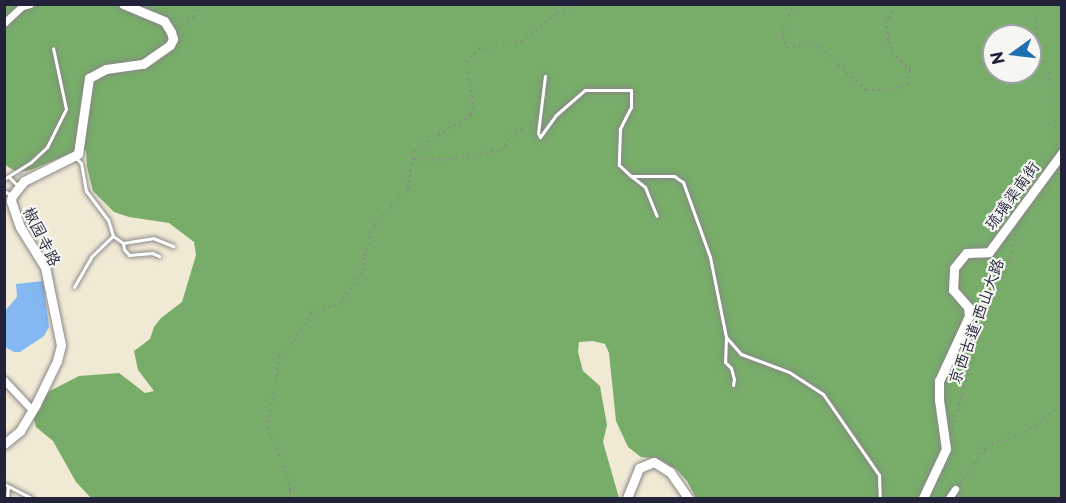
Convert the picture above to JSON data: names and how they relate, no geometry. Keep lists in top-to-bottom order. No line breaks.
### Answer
{"streets":{"street":["琉璃渠南街","椒园寺路"],"path":["京西古道·西山大路"]},"north":"left"}
